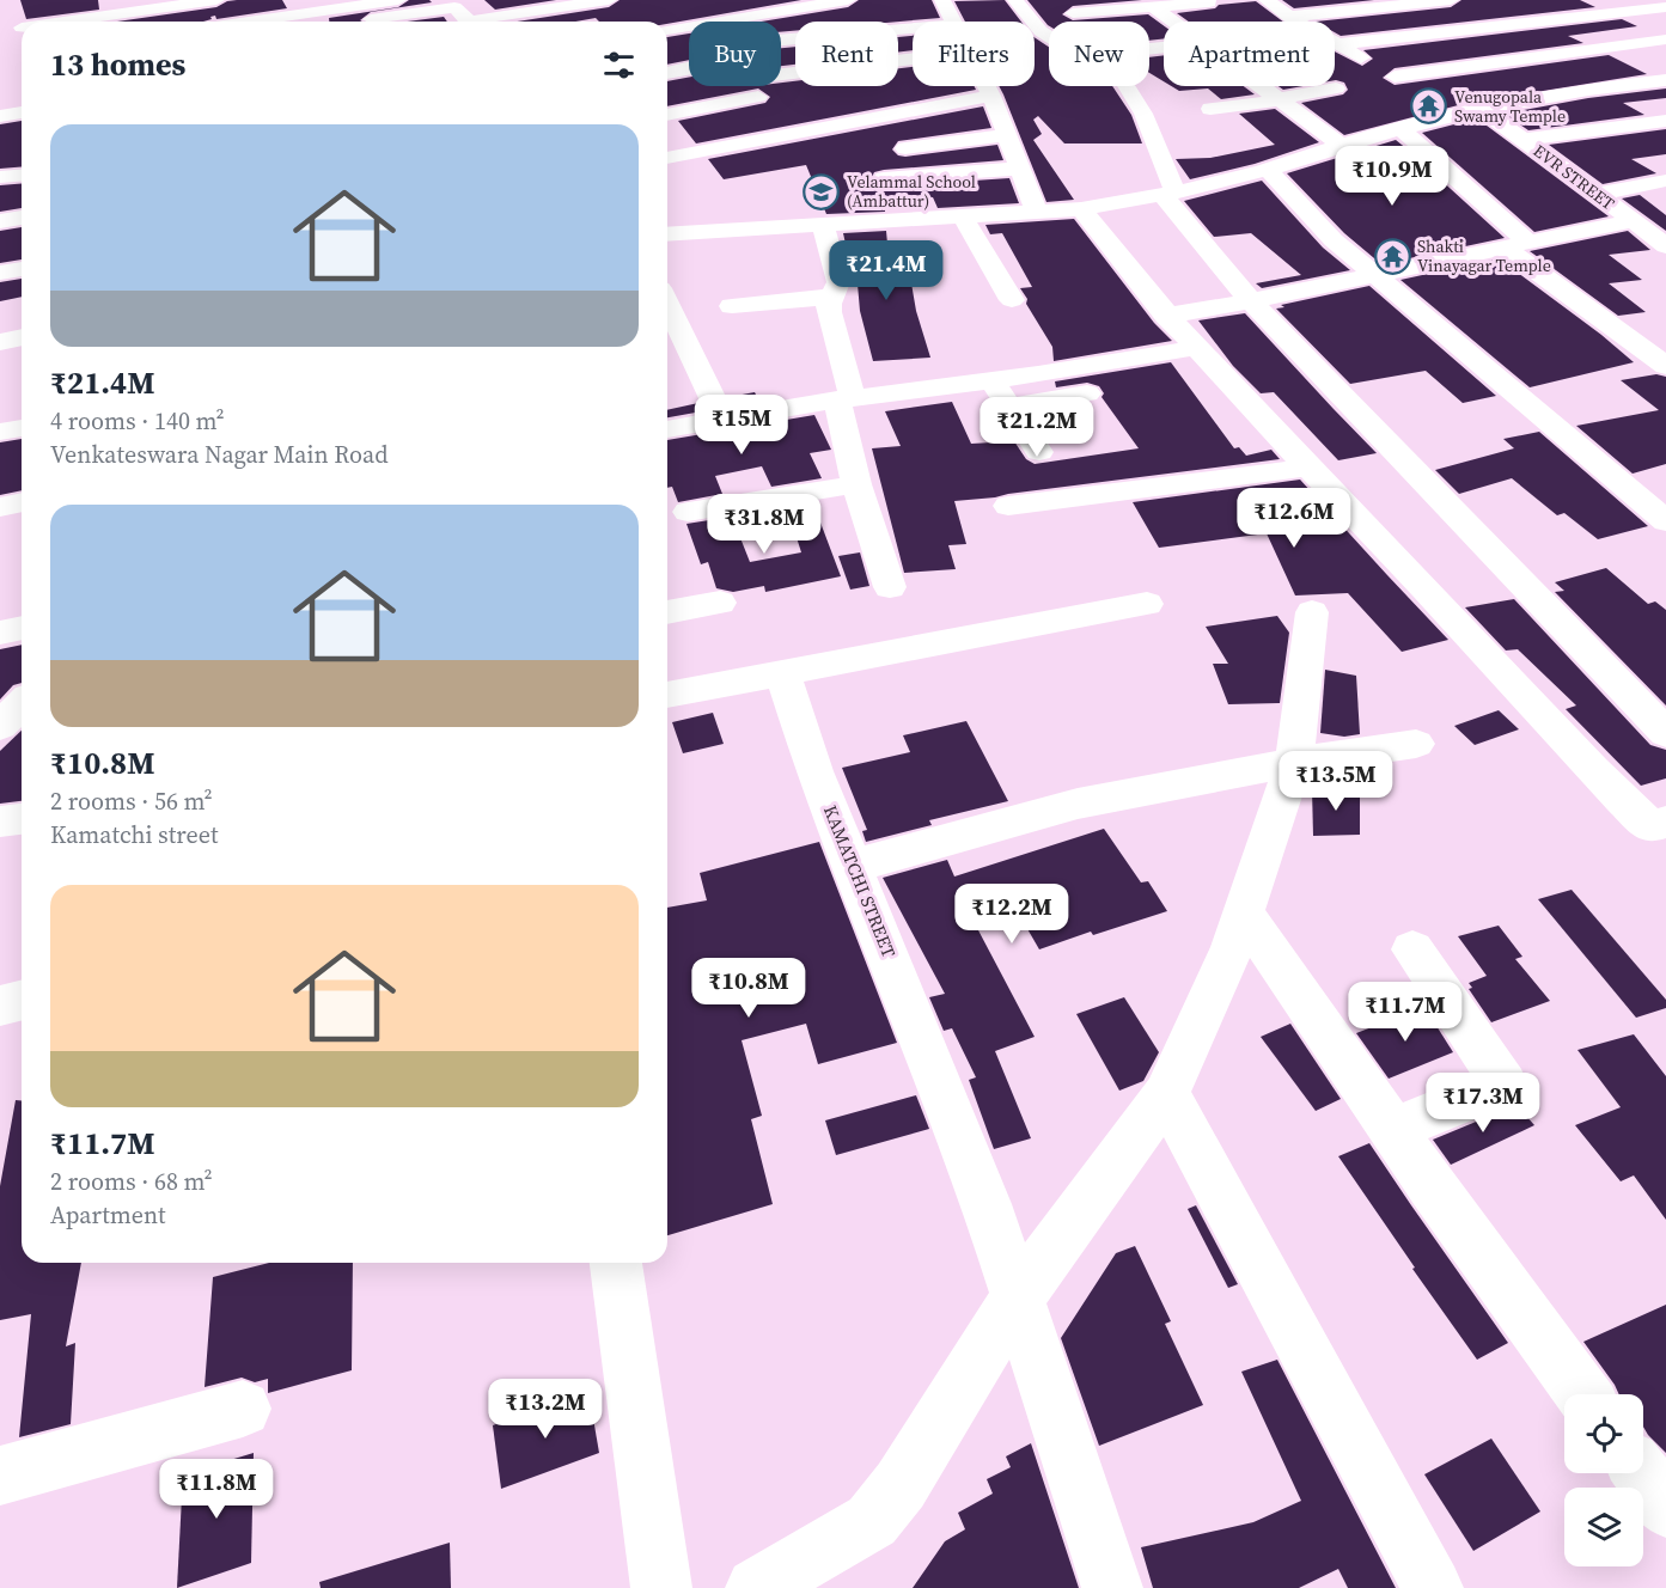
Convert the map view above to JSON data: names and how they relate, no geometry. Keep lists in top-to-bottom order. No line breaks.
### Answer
{"streets":{"street":["EVR STREET","KAMATCHI STREET"]},"places":{"temple":["Venugopala Swamy Temple","Shakti Vinayagar Temple"],"school or university":["Velammal School (Ambattur)"]},"page":{"chip":["Buy","Rent","Filters","New","Apartment"],"heading":"13 homes","list":[{"name":"₹21.4M","note":"4 rooms · 140 m² · Venkateswara Nagar Main Road"},{"name":"₹10.8M","note":"2 rooms · 56 m² · Kamatchi street"},{"name":"₹11.7M","note":"2 rooms · 68 m² · Apartment"}],"price":["₹10.9M","₹21.4M","₹15M","₹21.2M","₹12.6M","₹31.8M","₹13.5M","₹12.2M","₹10.8M","₹11.7M","₹17.3M","₹13.2M","₹11.8M"]}}
